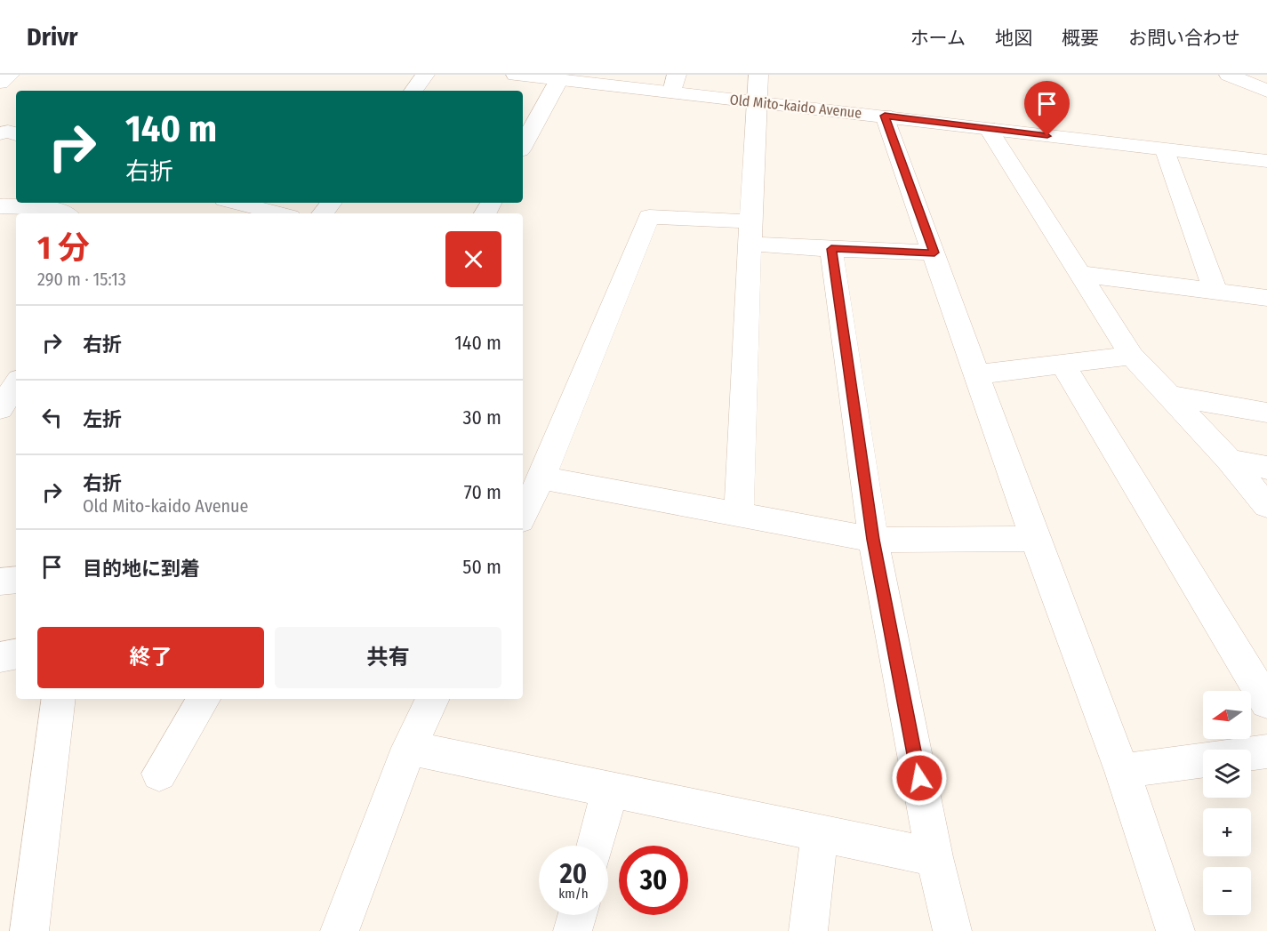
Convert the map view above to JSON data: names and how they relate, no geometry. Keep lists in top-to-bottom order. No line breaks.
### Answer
{"streets":{"street":["Old Mito-kaido Avenue"]},"north":"left","page":{"header":"Drivr","nav":["ホーム","地図","概要","お問い合わせ"],"turn":["140 m","右折"],"heading":["1 分","290 m · 15:13"],"list":[{"name":"右折","value":"140 m"},{"name":"左折","value":"30 m"},{"name":"右折","note":"Old Mito-kaido Avenue","value":"70 m"},{"name":"目的地に到着","value":"50 m"}],"buttons":["終了","共有"],"map_buttons":["+","−"],"speed":"20 km/h","limit":"30"}}
